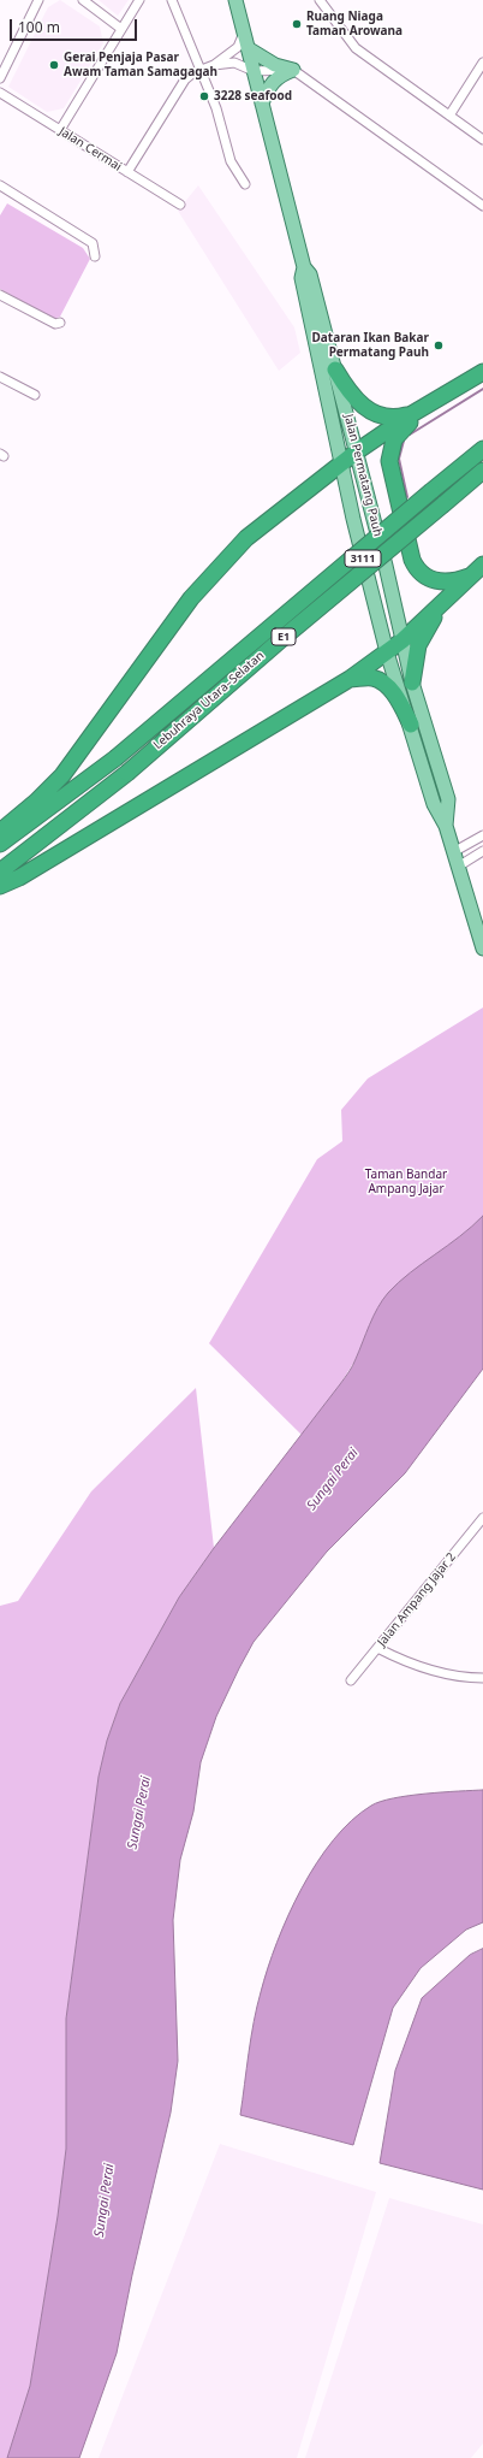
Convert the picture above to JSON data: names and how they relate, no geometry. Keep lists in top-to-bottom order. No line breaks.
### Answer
{"streets":{"highway":["E1","Lebuhraya Utara–Selatan"],"main road":["Jalan Permatang Pauh","3111"],"street":["Jalan Cermai","Jalan Ampang Jajar 2"]},"water":["Sungai Perai"],"parks":["Taman Bandar Ampang Jajar"],"places":["Ruang Niaga Taman Arowana","Gerai Penjaja Pasar Awam Taman Samagagah","3228 seafood","Dataran Ikan Bakar Permatang Pauh"],"scale_bar":"100 m"}
